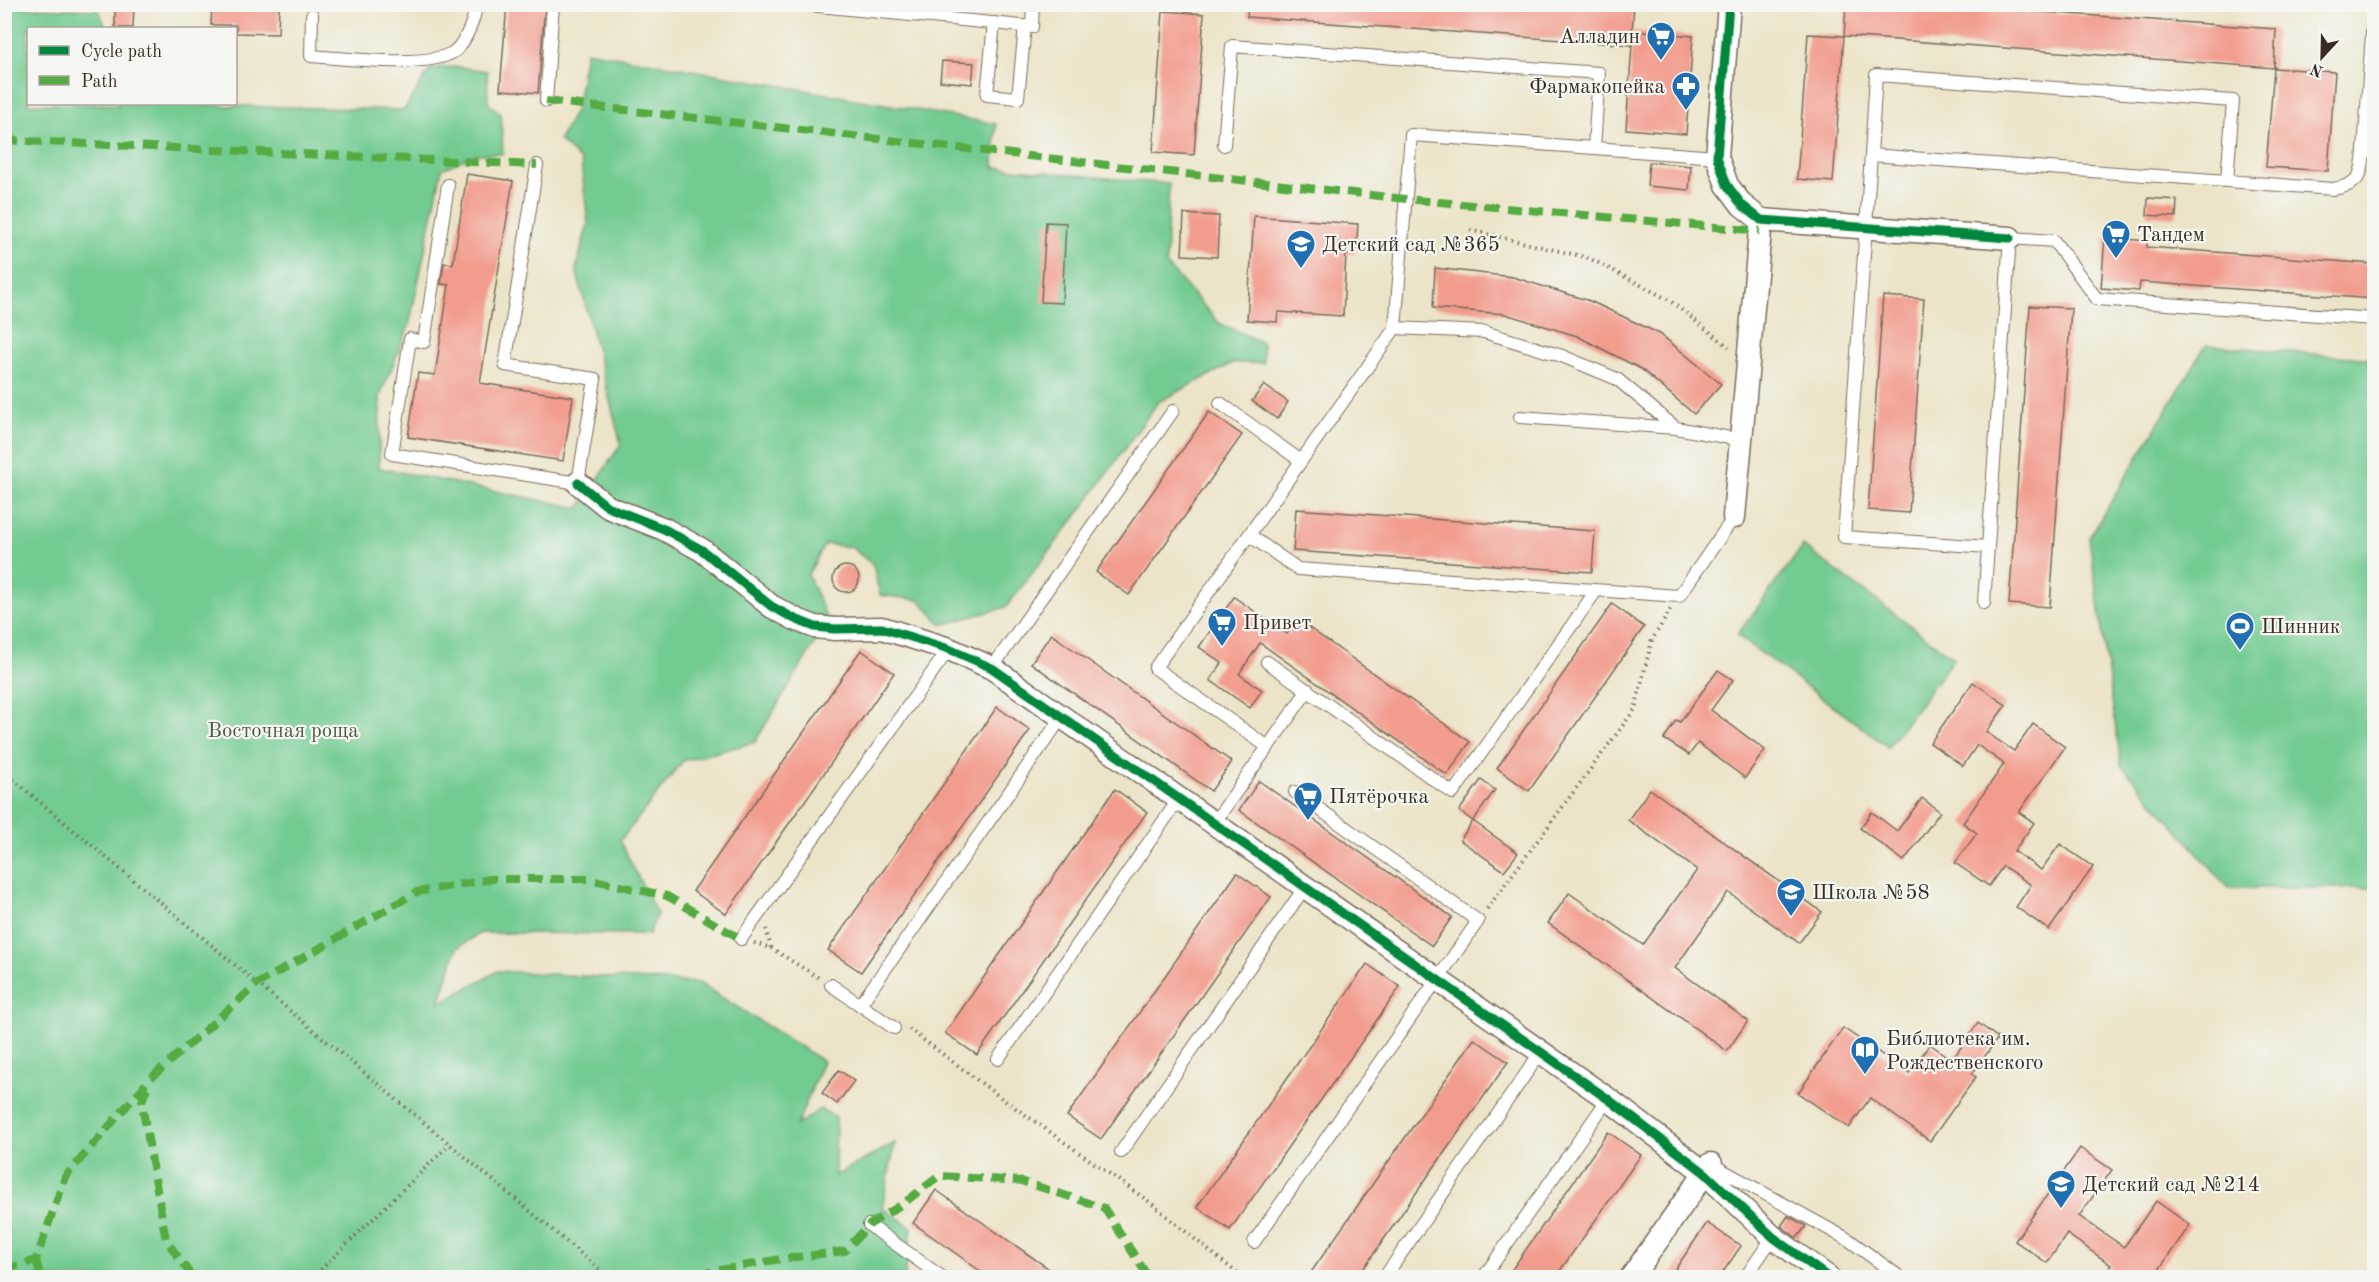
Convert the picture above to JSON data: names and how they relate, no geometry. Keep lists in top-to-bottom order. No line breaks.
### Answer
{"parks":["Восточная роща"],"places":{"supermarket":["Алладин","Тандем","Привет","Пятёрочка"],"pharmacy":["Фармакопейка"],"school or university":["Детский сад №365","Школа №58","Детский сад №214"],"sports":["Шинник"],"library":["Библиотека им. Рождественского"]},"legend":["Cycle path","Path"],"north":"bottom"}
